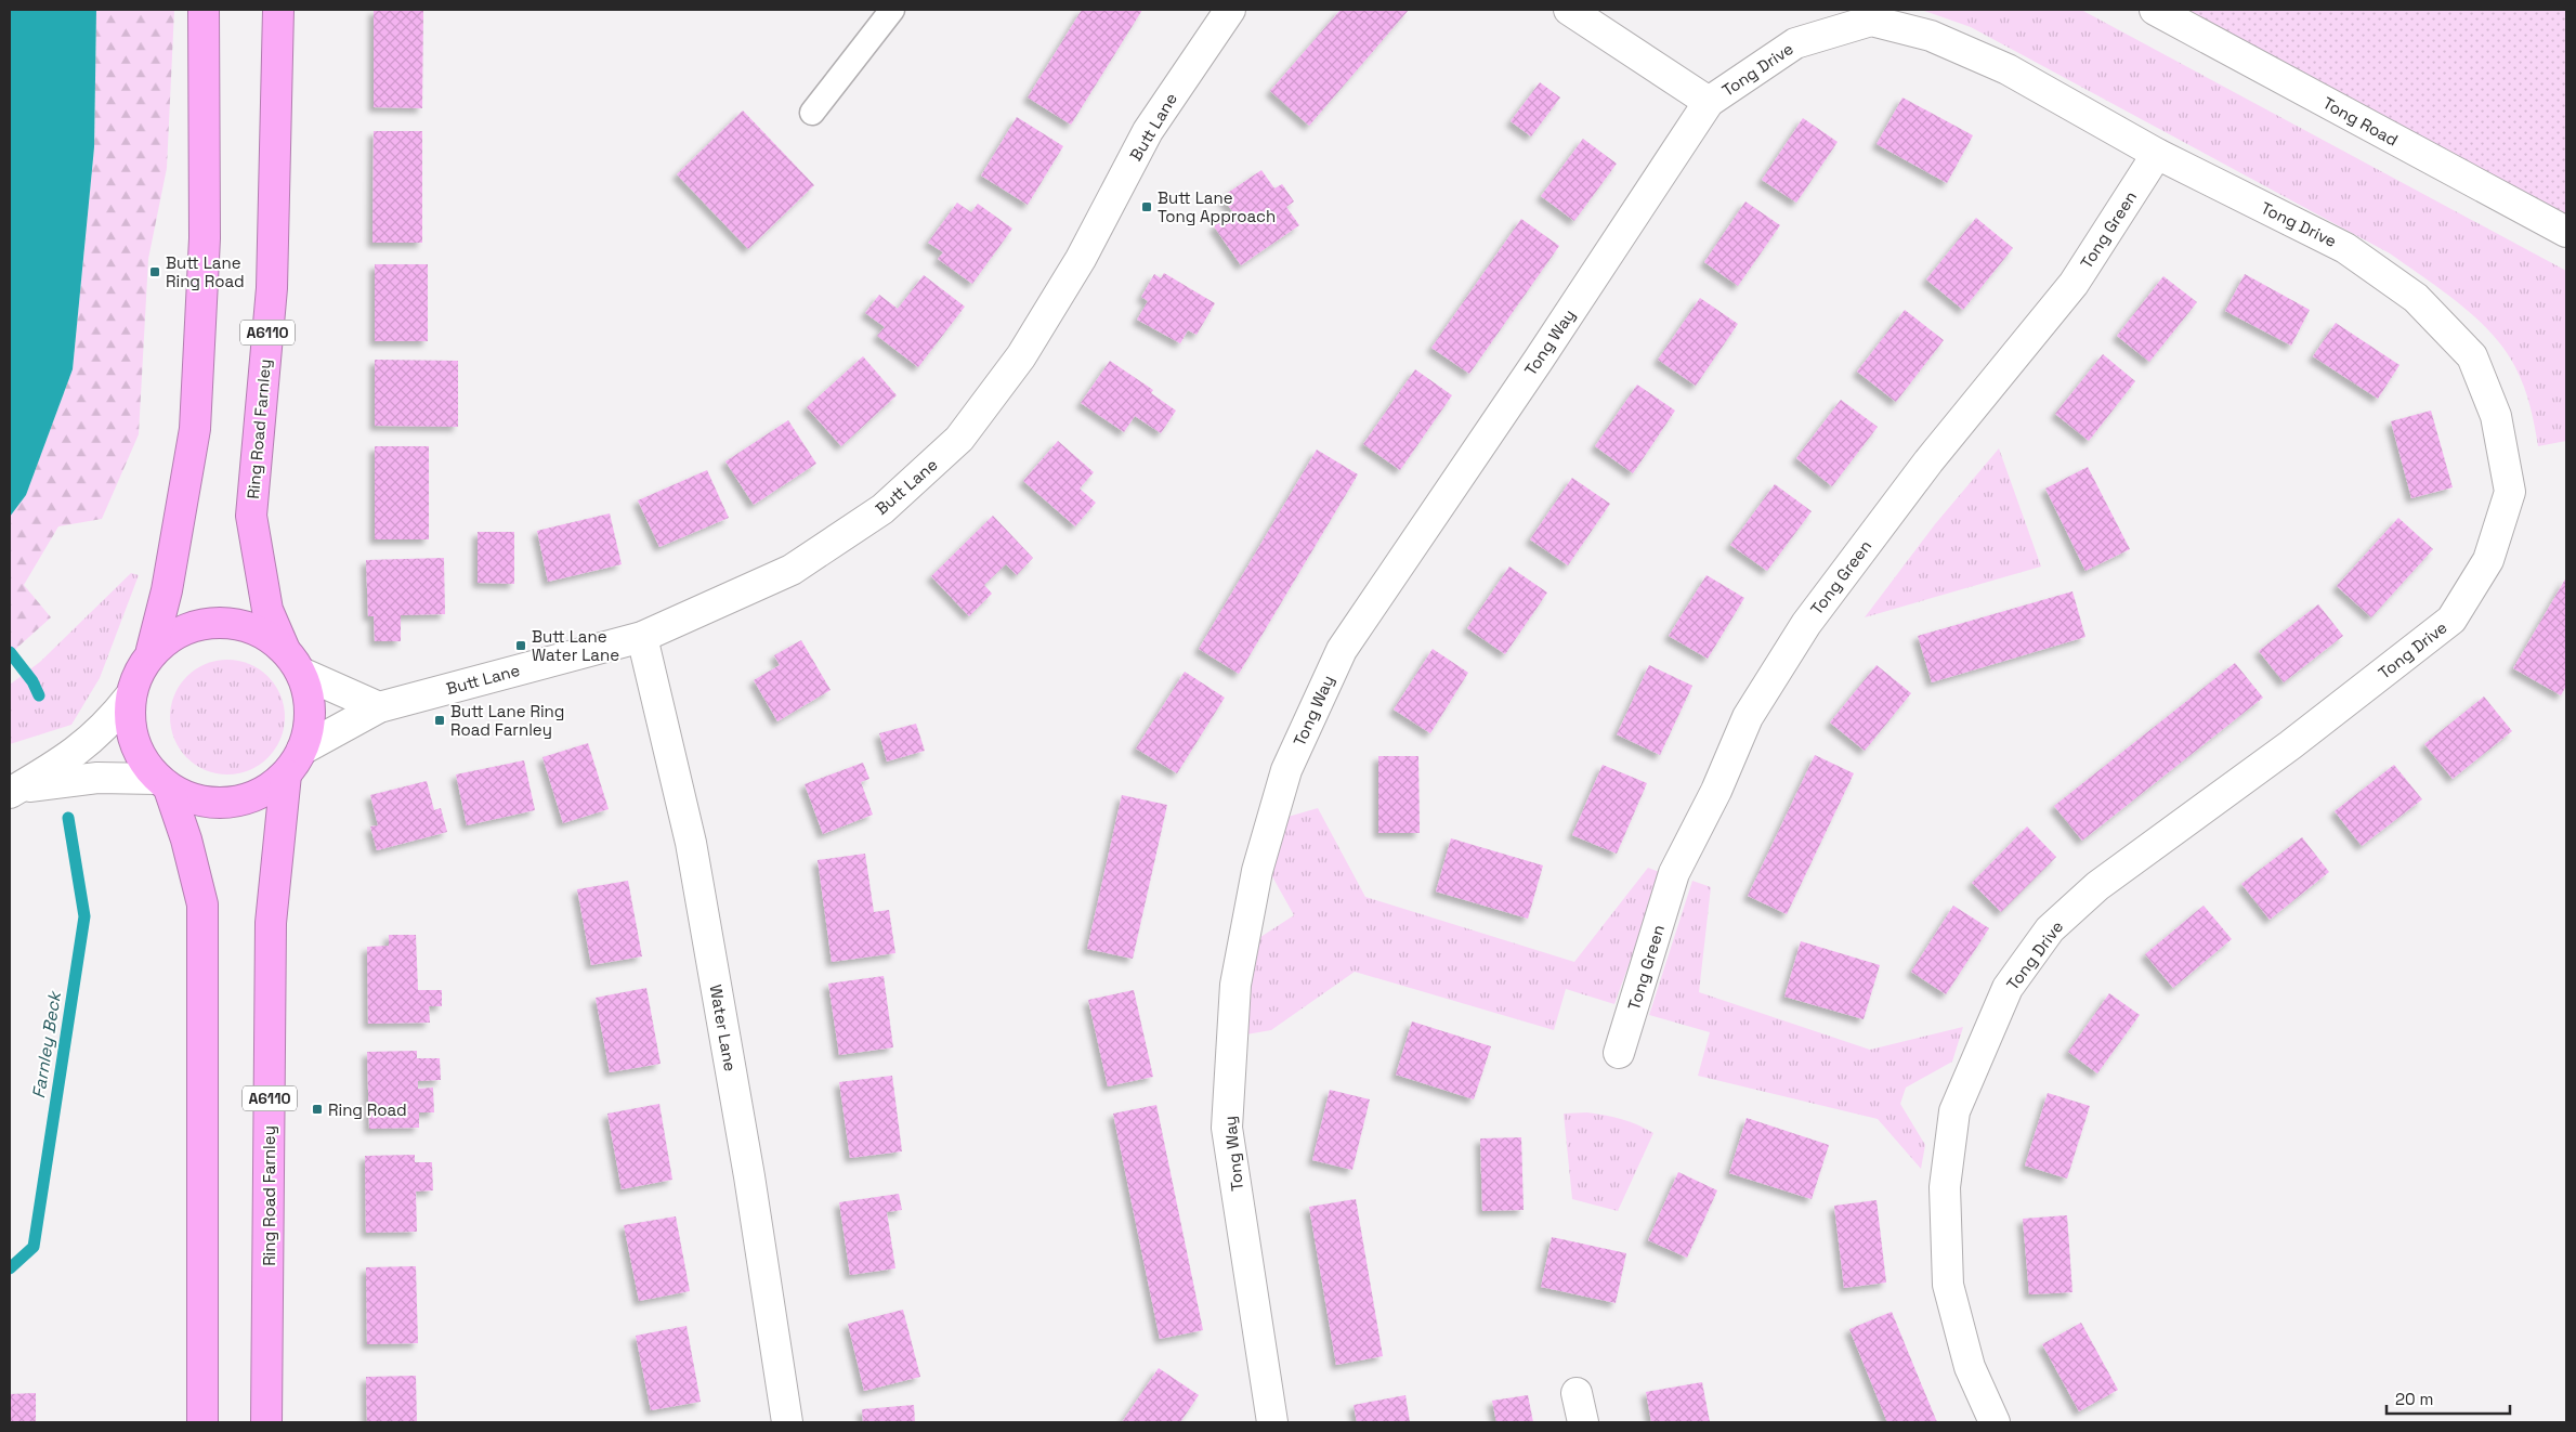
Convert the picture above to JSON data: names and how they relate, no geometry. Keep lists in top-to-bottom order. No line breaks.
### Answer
{"streets":{"highway":["A6110","Ring Road Farnley"],"street":["Tong Drive","Tong Road","Butt Lane","Tong Green","Tong Way","Water Lane"]},"crossings":[["Tong Drive","Tong Green"],["Tong Drive","Tong Way"],["Butt Lane","Ring Road Farnley"],["Butt Lane","Water Lane"]],"water":["Farnley Beck"],"places":{"transit":["Butt Lane Tong Approach","Butt Lane Ring Road","Butt Lane Water Lane","Butt Lane Ring Road Farnley","Ring Road"]},"scale_bar":"20 m"}
